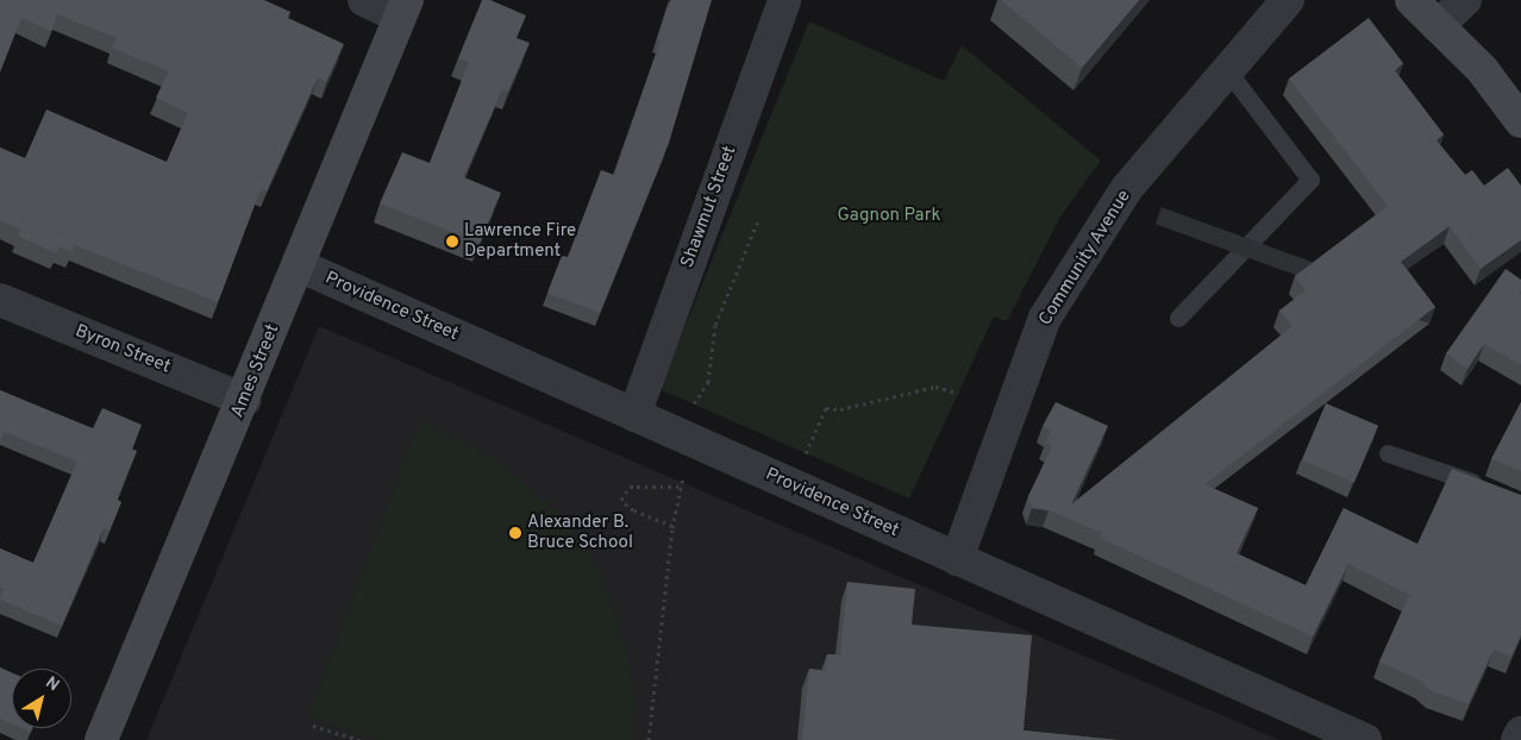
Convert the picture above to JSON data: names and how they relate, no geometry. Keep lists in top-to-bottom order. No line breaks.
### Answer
{"streets":{"street":["Shawmut Street","Community Avenue","Providence Street","Byron Street","Ames Street"]},"crossings":[["Shawmut Street","Providence Street"],["Community Avenue","Providence Street"],["Providence Street","Ames Street"],["Byron Street","Ames Street"]],"parks":["Gagnon Park"],"places":["Lawrence Fire Department","Alexander B. Bruce School"],"north":"top right"}
